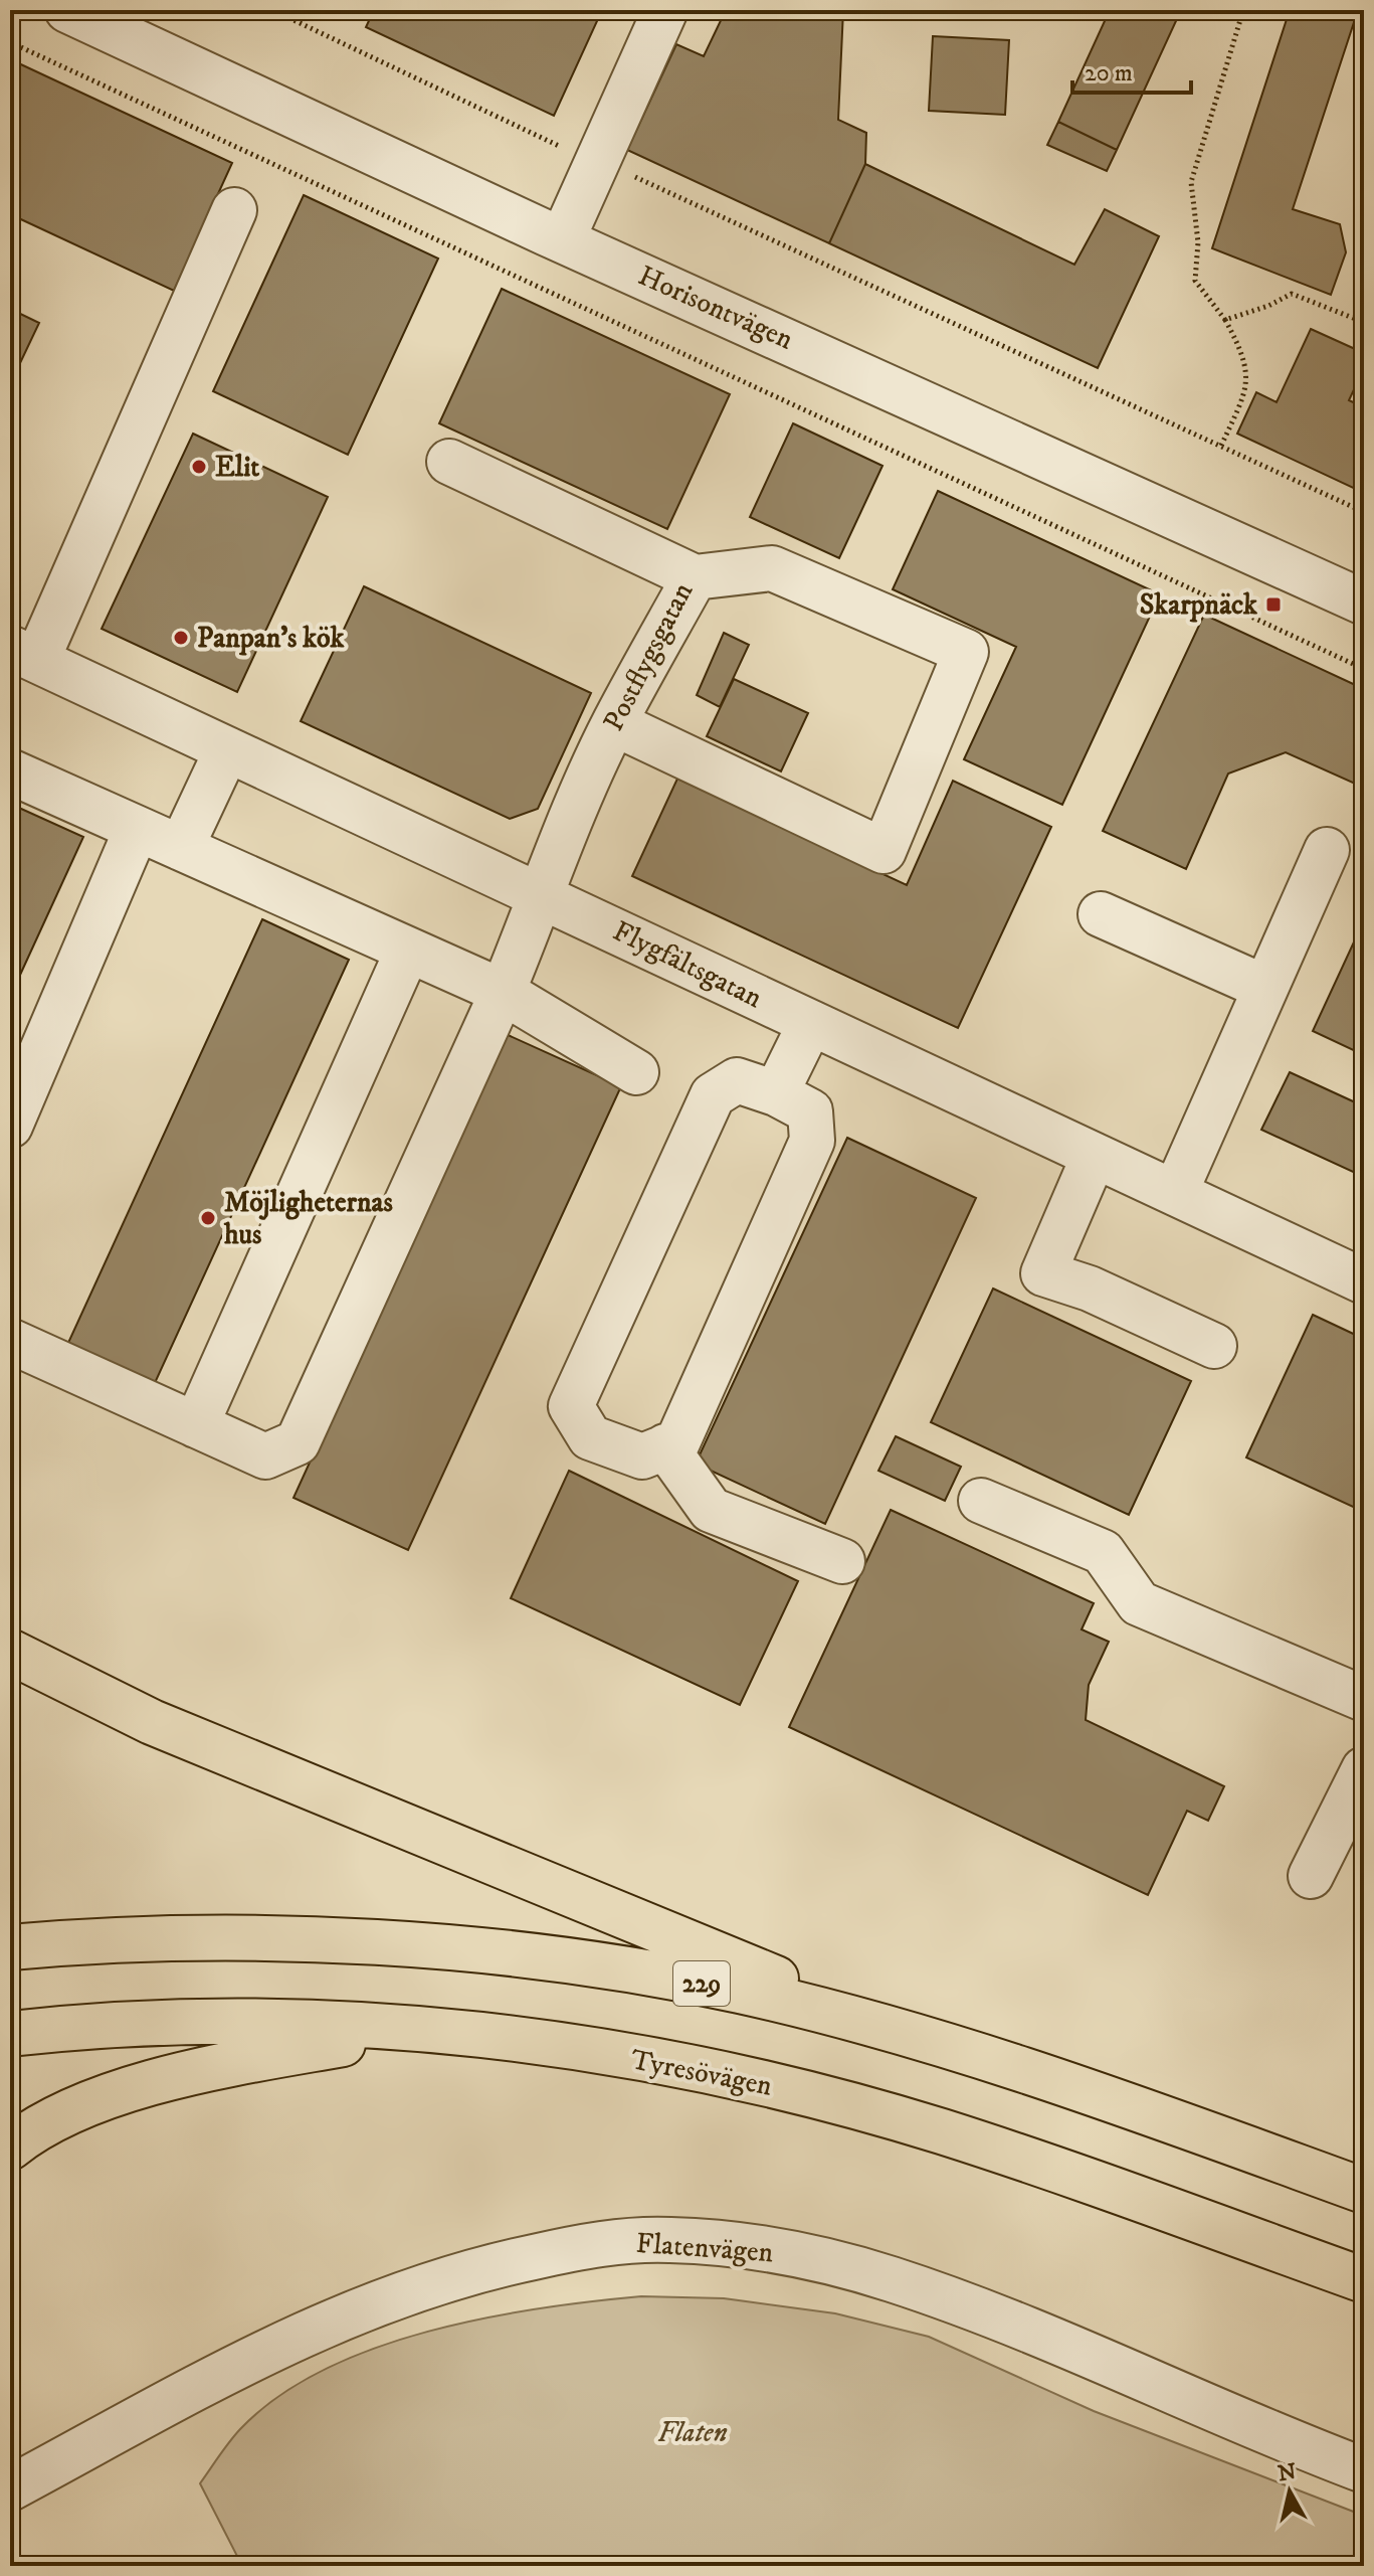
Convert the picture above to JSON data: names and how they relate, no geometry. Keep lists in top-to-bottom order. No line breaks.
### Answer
{"streets":{"highway":["229","Tyresövägen"],"street":["Horisontvägen","Postflygsgatan","Flygfältsgatan","Flatenvägen"]},"crossings":[["Postflygsgatan","Flygfältsgatan"]],"parks":["Flaten"],"places":{"other":["Elit","Panpan's kök","Möjligheternas hus"],"transit":["Skarpnäck"]},"scale_bar":"20 m","north":"top"}
